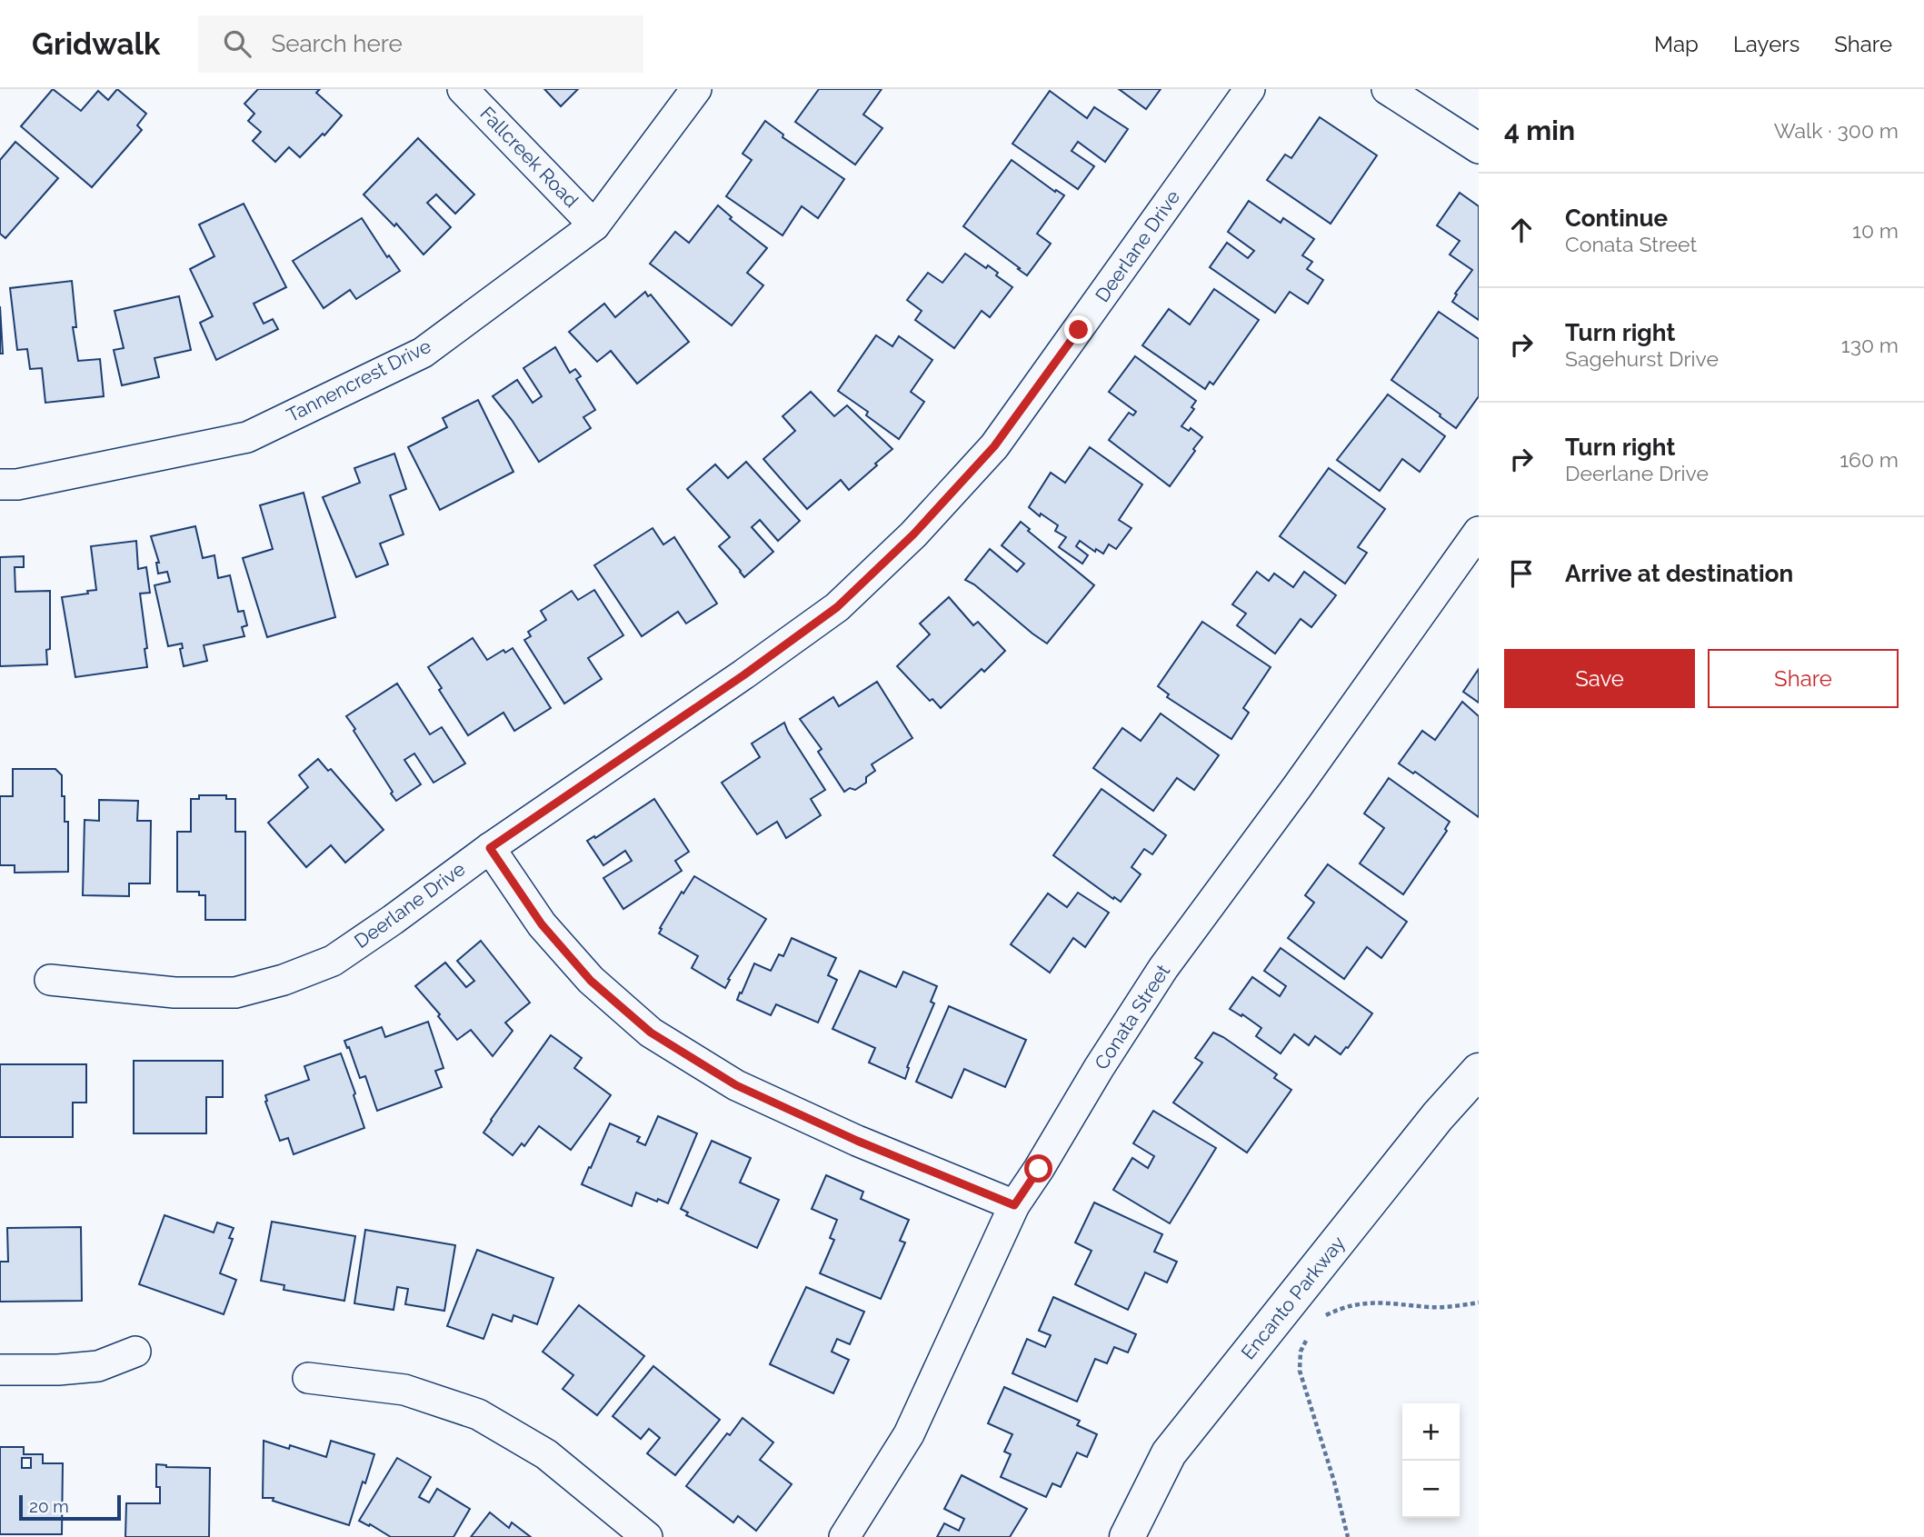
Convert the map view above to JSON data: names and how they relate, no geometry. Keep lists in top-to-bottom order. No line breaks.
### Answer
{"streets":{"street":["Fallcreek Road","Deerlane Drive","Tannencrest Drive","Conata Street","Encanto Parkway"]},"crossings":[["Fallcreek Road","Tannencrest Drive"]],"scale_bar":"20 m","page":{"header":"Gridwalk","search":"Search here","nav":["Map","Layers","Share"],"heading":["4 min","Walk · 300 m"],"list":[["Continue","Conata Street","10 m"],["Turn right","Sagehurst Drive","130 m"],["Turn right","Deerlane Drive","160 m"],"Arrive at destination"],"buttons":["Save","Share"],"map_buttons":["+","−"],"scale":"20 m"}}
